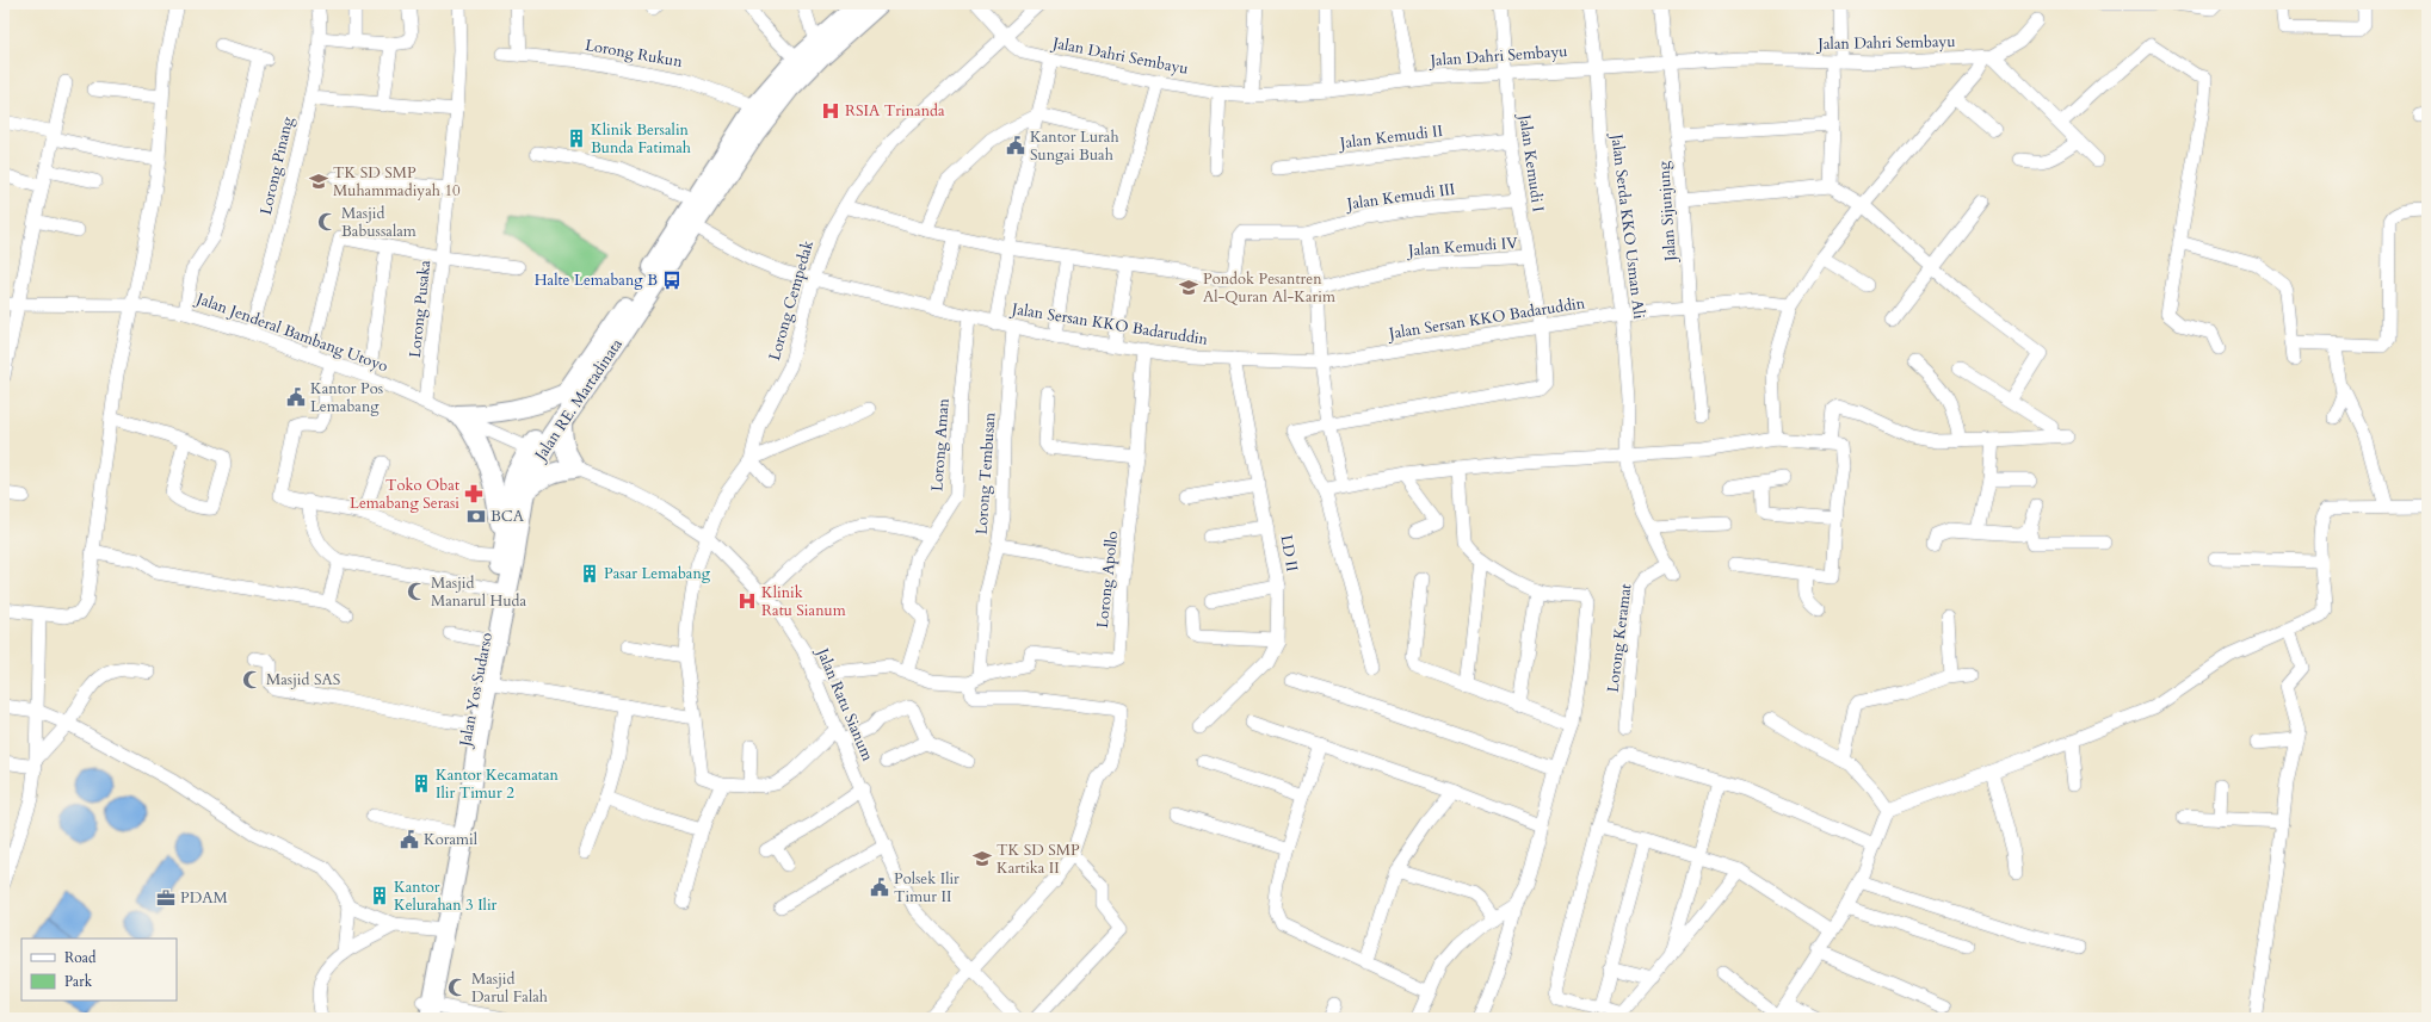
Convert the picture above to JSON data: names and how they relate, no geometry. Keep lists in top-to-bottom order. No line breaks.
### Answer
{"streets":{"highway":["Jalan RE. Martadinata","Jalan Yos Sudarso"],"street":["Jalan Dahri Sembayu","Lorong Rukun","Jalan Kemudi II","Jalan Kemudi I","Lorong Pinang","Jalan Kemudi III","Jalan Sijunjung","Jalan Serda KKO Usman Ali","Jalan Kemudi IV","Lorong Cempedak","Lorong Pusaka","Jalan Sersan KKO Badaruddin","Jalan Jenderal Bambang Utoyo","Lorong Aman","Lorong Tembusan","LD II","Lorong Apollo","Lorong Keramat","Jalan Ratu Sianum"]},"crossings":[["Jalan Dahri Sembayu","Jalan Kemudi I"],["Jalan Dahri Sembayu","Jalan Sijunjung"],["Jalan Dahri Sembayu","Jalan Serda KKO Usman Ali"],["Jalan Dahri Sembayu","Lorong Cempedak"],["Jalan Kemudi II","Jalan Kemudi I"],["Jalan Kemudi I","Jalan Kemudi III"],["Jalan Kemudi I","Jalan Kemudi IV"],["Jalan Kemudi I","Jalan Sersan KKO Badaruddin"],["Lorong Pinang","Jalan Jenderal Bambang Utoyo"],["Jalan Sijunjung","Jalan Sersan KKO Badaruddin"],["Jalan Serda KKO Usman Ali","Jalan Sersan KKO Badaruddin"],["Jalan Serda KKO Usman Ali","Lorong Keramat"],["Lorong Cempedak","Jalan Sersan KKO Badaruddin"],["Lorong Cempedak","Jalan Ratu Sianum"],["Lorong Pusaka","Jalan Jenderal Bambang Utoyo"],["Jalan Sersan KKO Badaruddin","Jalan RE. Martadinata"],["Jalan Sersan KKO Badaruddin","Lorong Aman"],["Jalan Sersan KKO Badaruddin","Lorong Tembusan"],["Jalan Sersan KKO Badaruddin","LD II"],["Jalan Sersan KKO Badaruddin","Lorong Apollo"],["Jalan Jenderal Bambang Utoyo","Jalan RE. Martadinata"],["Jalan Jenderal Bambang Utoyo","Jalan Yos Sudarso"],["Jalan RE. Martadinata","Jalan Yos Sudarso"],["Lorong Tembusan","Lorong Apollo"]],"places":{"hospital":["RSIA Trinanda","Klinik Ratu Sianum"],"building":["Klinik Bersalin Bunda Fatimah","Pasar Lemabang","Kantor Kecamatan Ilir Timur 2","Kantor Kelurahan 3 Ilir"],"public building":["Kantor Lurah Sungai Buah","Kantor Pos Lemabang","Koramil","Polsek Ilir Timur II"],"school or university":["TK SD SMP Muhammadiyah 10","Pondok Pesantren Al-Quran Al-Karim","TK SD SMP Kartika II"],"mosque":["Masjid Babussalam","Masjid Manarul Huda","Masjid SAS","Masjid Darul Falah"],"bus stop":["Halte Lemabang B"],"pharmacy":["Toko Obat Lemabang Serasi"],"bank":["BCA"],"office":["PDAM"]},"legend":["Road","Park"]}
